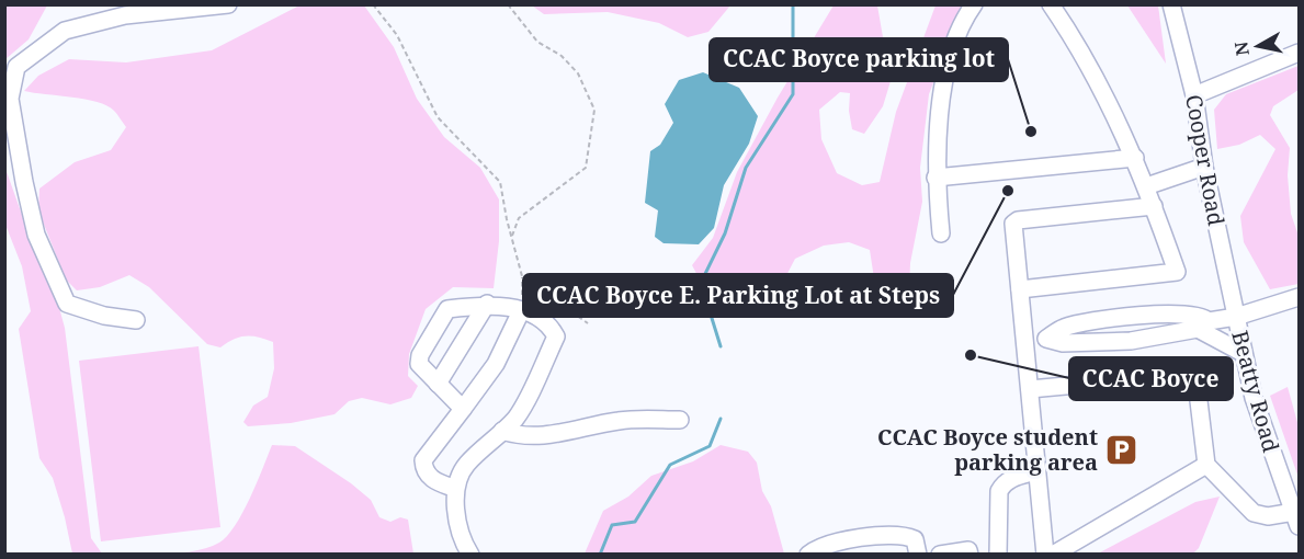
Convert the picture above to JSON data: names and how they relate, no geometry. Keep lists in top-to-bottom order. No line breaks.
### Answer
{"streets":{"street":["Cooper Road","Beatty Road"]},"crossings":[["Cooper Road","Beatty Road"]],"places":{"other":["CCAC Boyce parking lot","CCAC Boyce E. Parking Lot at Steps","CCAC Boyce"],"parking":["CCAC Boyce student parking area"]},"north":"left"}
